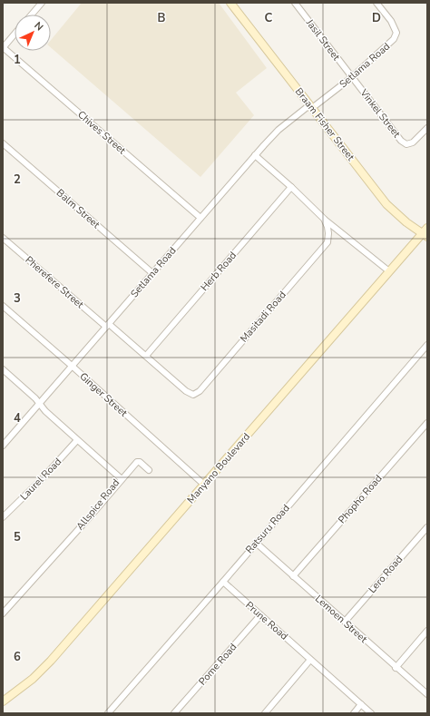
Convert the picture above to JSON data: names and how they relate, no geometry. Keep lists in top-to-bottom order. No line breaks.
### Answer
{"streets":{"street":["Jasil Street","Setlama Road","Vinkel Street","Braam Fisher Street","Chives Street","Balm Street","Herb Road","Pherefere Street","Masitadi Road","Ginger Street","Manyano Boulevard","Laurel Road","Phopho Road","Allspice Road","Ratsuru Road","Lero Road","Lemoen Street","Prune Road","Pome Road"]},"crossings":[["Jasil Street","Setlama Road"],["Jasil Street","Vinkel Street"],["Setlama Road","Vinkel Street"],["Setlama Road","Braam Fisher Street"],["Setlama Road","Chives Street"],["Setlama Road","Balm Street"],["Setlama Road","Pherefere Street"],["Setlama Road","Masitadi Road"],["Setlama Road","Ginger Street"],["Setlama Road","Allspice Road"],["Braam Fisher Street","Manyano Boulevard"],["Herb Road","Masitadi Road"],["Pherefere Street","Masitadi Road"],["Ginger Street","Manyano Boulevard"],["Laurel Road","Allspice Road"],["Phopho Road","Lemoen Street"],["Ratsuru Road","Lemoen Street"],["Ratsuru Road","Prune Road"],["Lero Road","Lemoen Street"],["Prune Road","Pome Road"]],"north":"top right","grid":{"columns":["B","C","D"],"rows":["1","2","3","4","5","6"]}}
